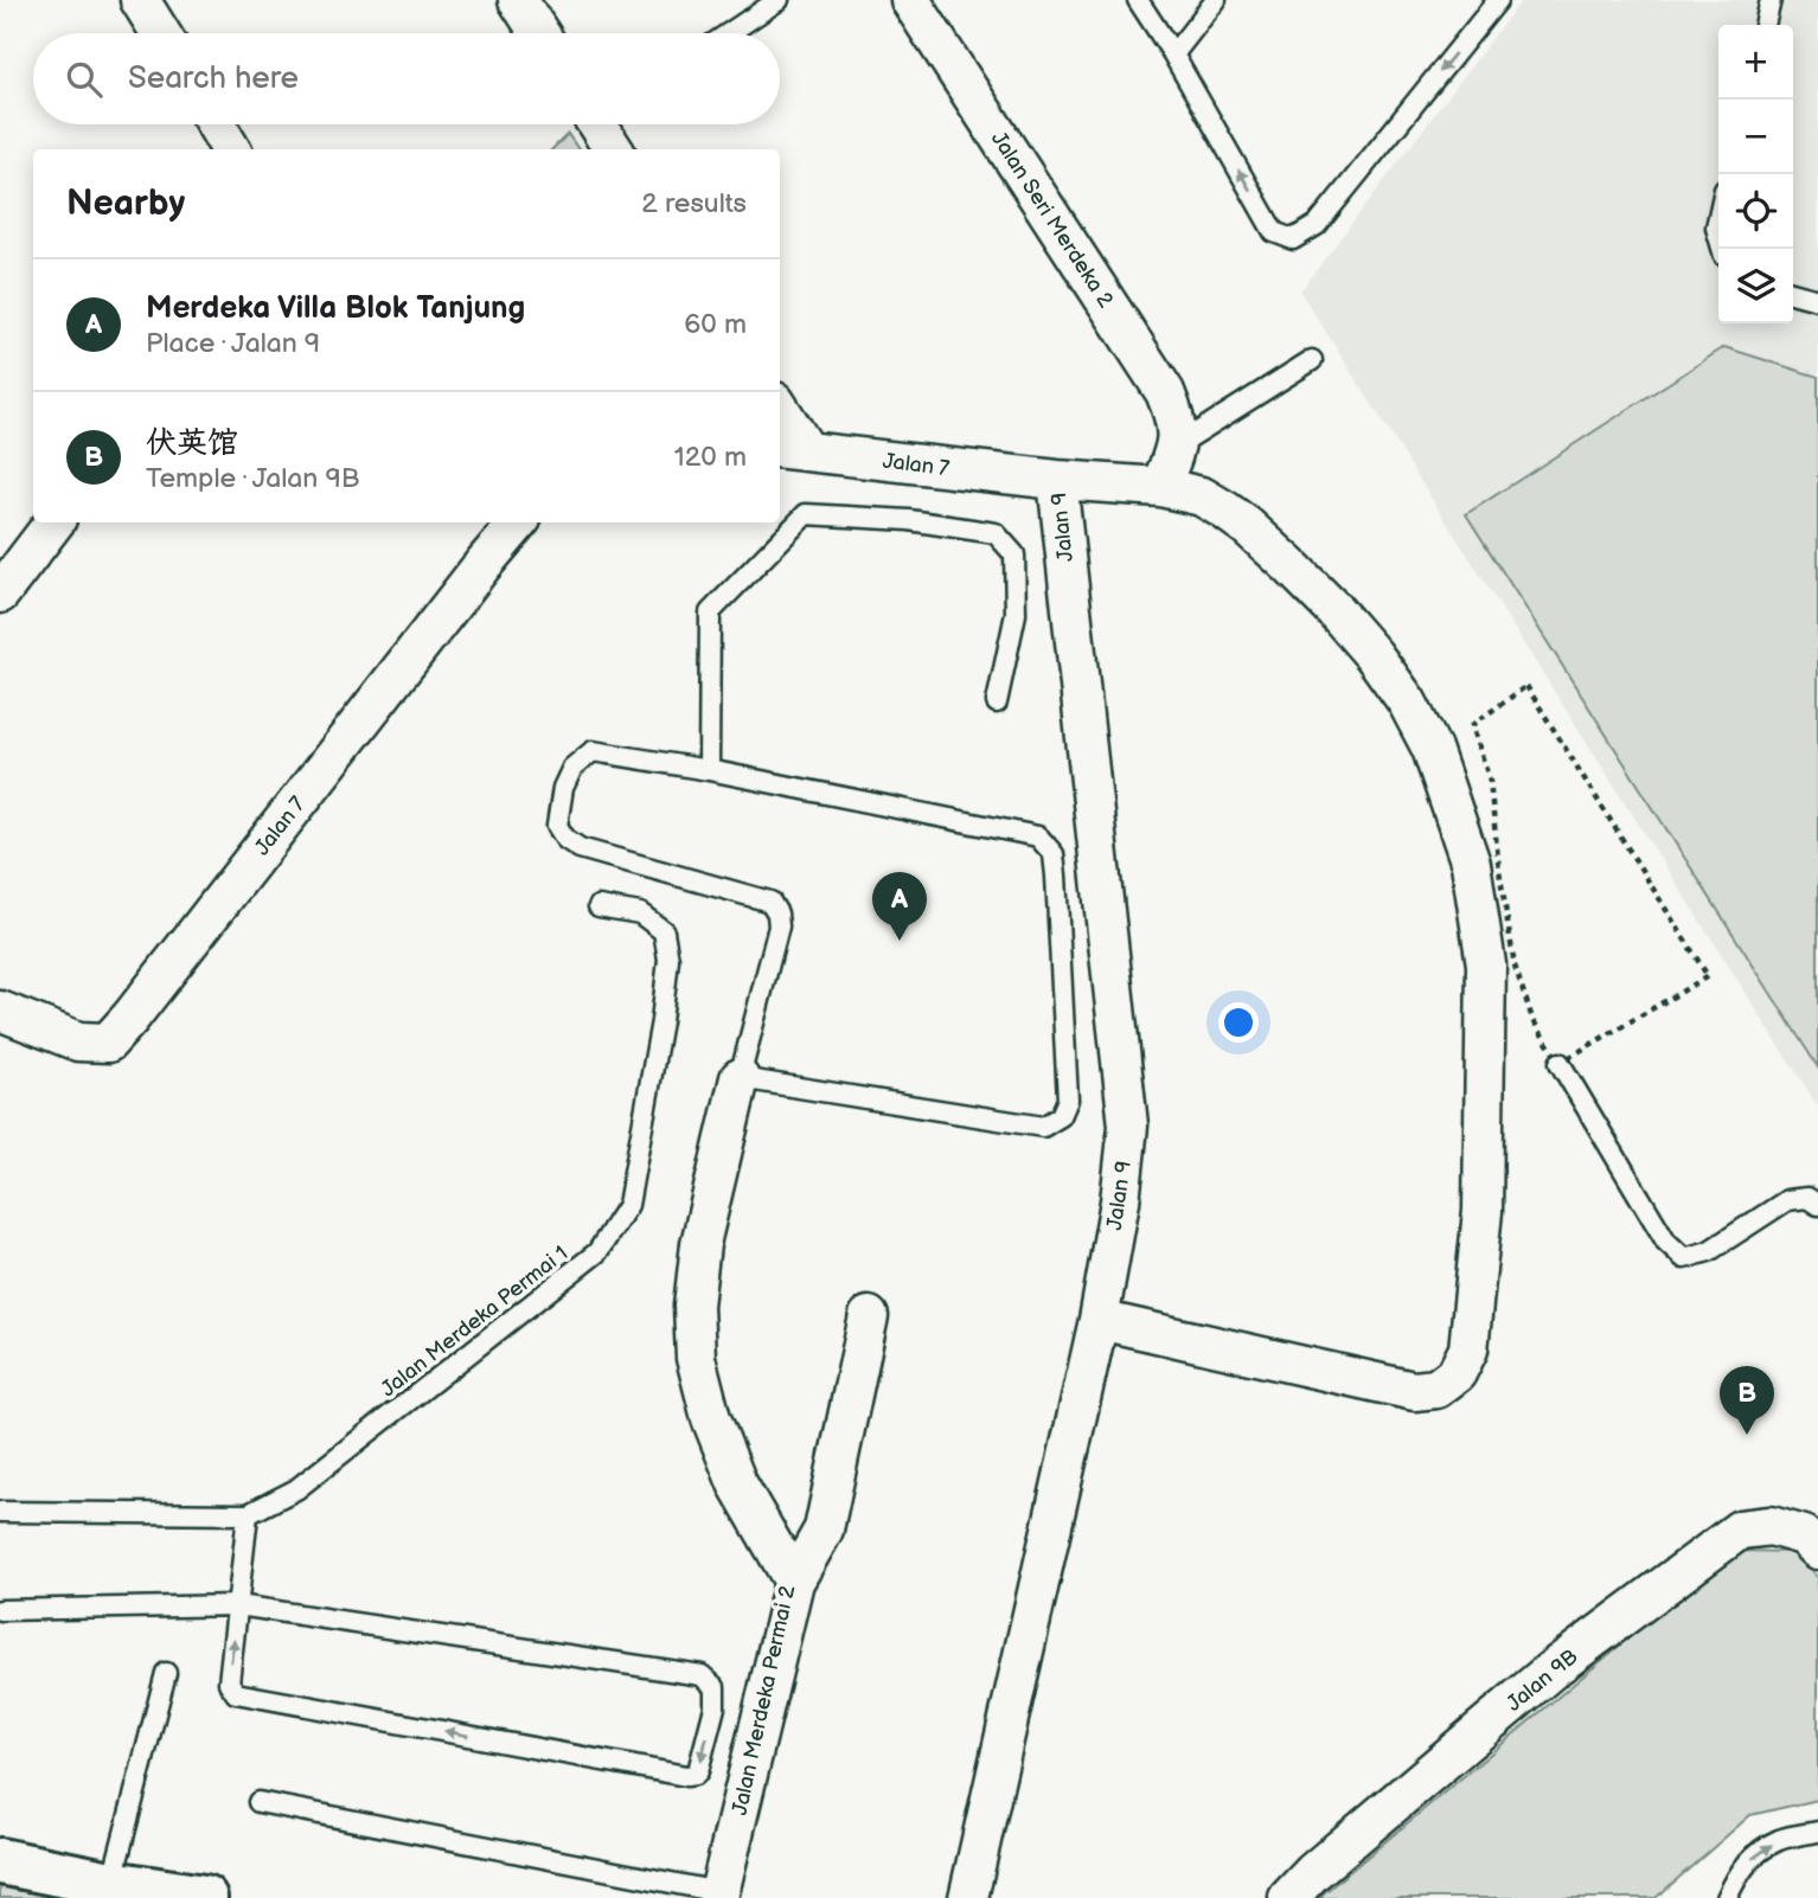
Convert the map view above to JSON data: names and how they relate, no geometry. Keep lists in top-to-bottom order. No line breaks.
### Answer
{"streets":{"street":["Jalan Seri Merdeka 2","Jalan 7","Jalan 9","Jalan 9B","Jalan Merdeka Permai 2"],"lane":["Jalan Merdeka Permai 1"]},"crossings":[["Jalan 7","Jalan 9"]],"page":{"map_buttons":["+","−"],"search":"Search here","heading":["Nearby","2 results"],"list":[{"mark":"A","name":"Merdeka Villa Blok Tanjung","note":"Place · Jalan 9","value":"60 m"},{"mark":"B","name":"伏英馆","note":"Temple · Jalan 9B","value":"120 m"}],"pins":["A","B"]}}
